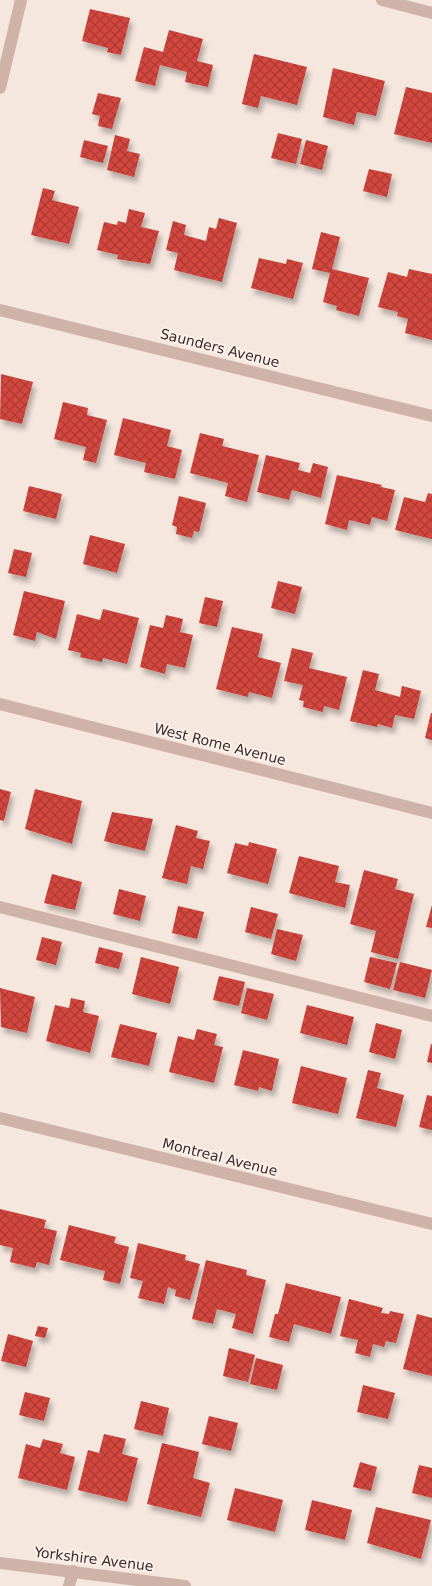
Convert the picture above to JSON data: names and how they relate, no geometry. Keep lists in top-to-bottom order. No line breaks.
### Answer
{"streets":{"street":["Saunders Avenue","West Rome Avenue","Montreal Avenue","Yorkshire Avenue"]}}
